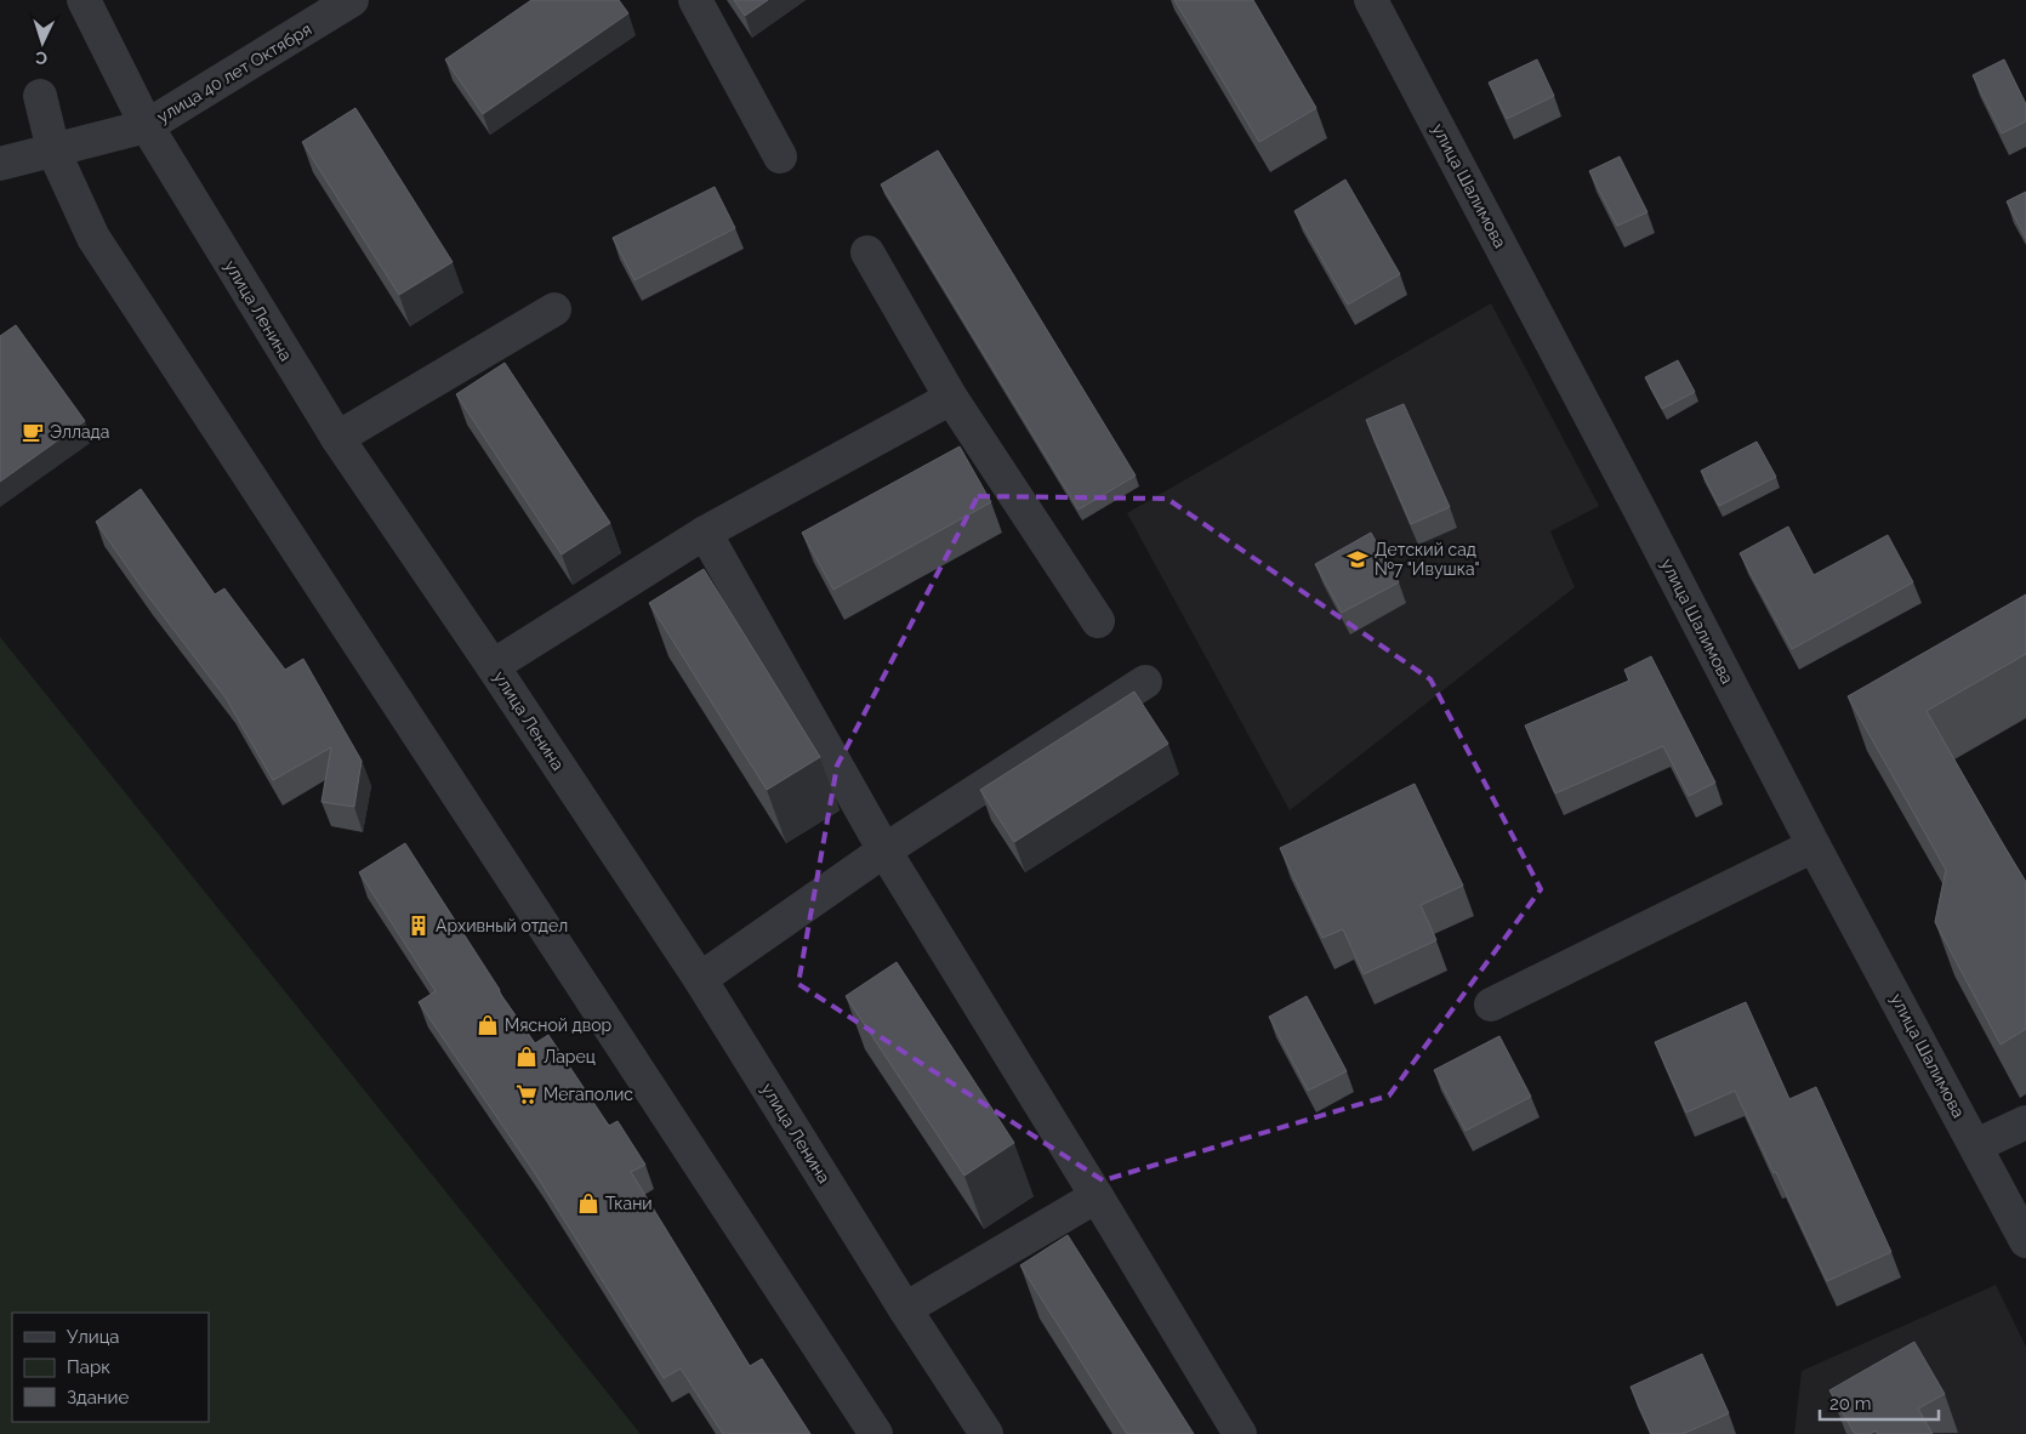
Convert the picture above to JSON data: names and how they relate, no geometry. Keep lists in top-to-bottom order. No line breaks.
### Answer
{"streets":{"street":["улица 40 лет Октября","улица Шалимова","улица Ленина"]},"crossings":[["улица 40 лет Октября","улица Ленина"]],"places":{"cafe":["Эллада"],"school or university":["Детский сад №7 \"Ивушка\""],"building":["Архивный отдел"],"shop":["Мясной двор","Ларец","Ткани"],"supermarket":["Мегаполис"]},"legend":["Улица","Парк","Здание"],"scale_bar":"20 m","north":"bottom"}
